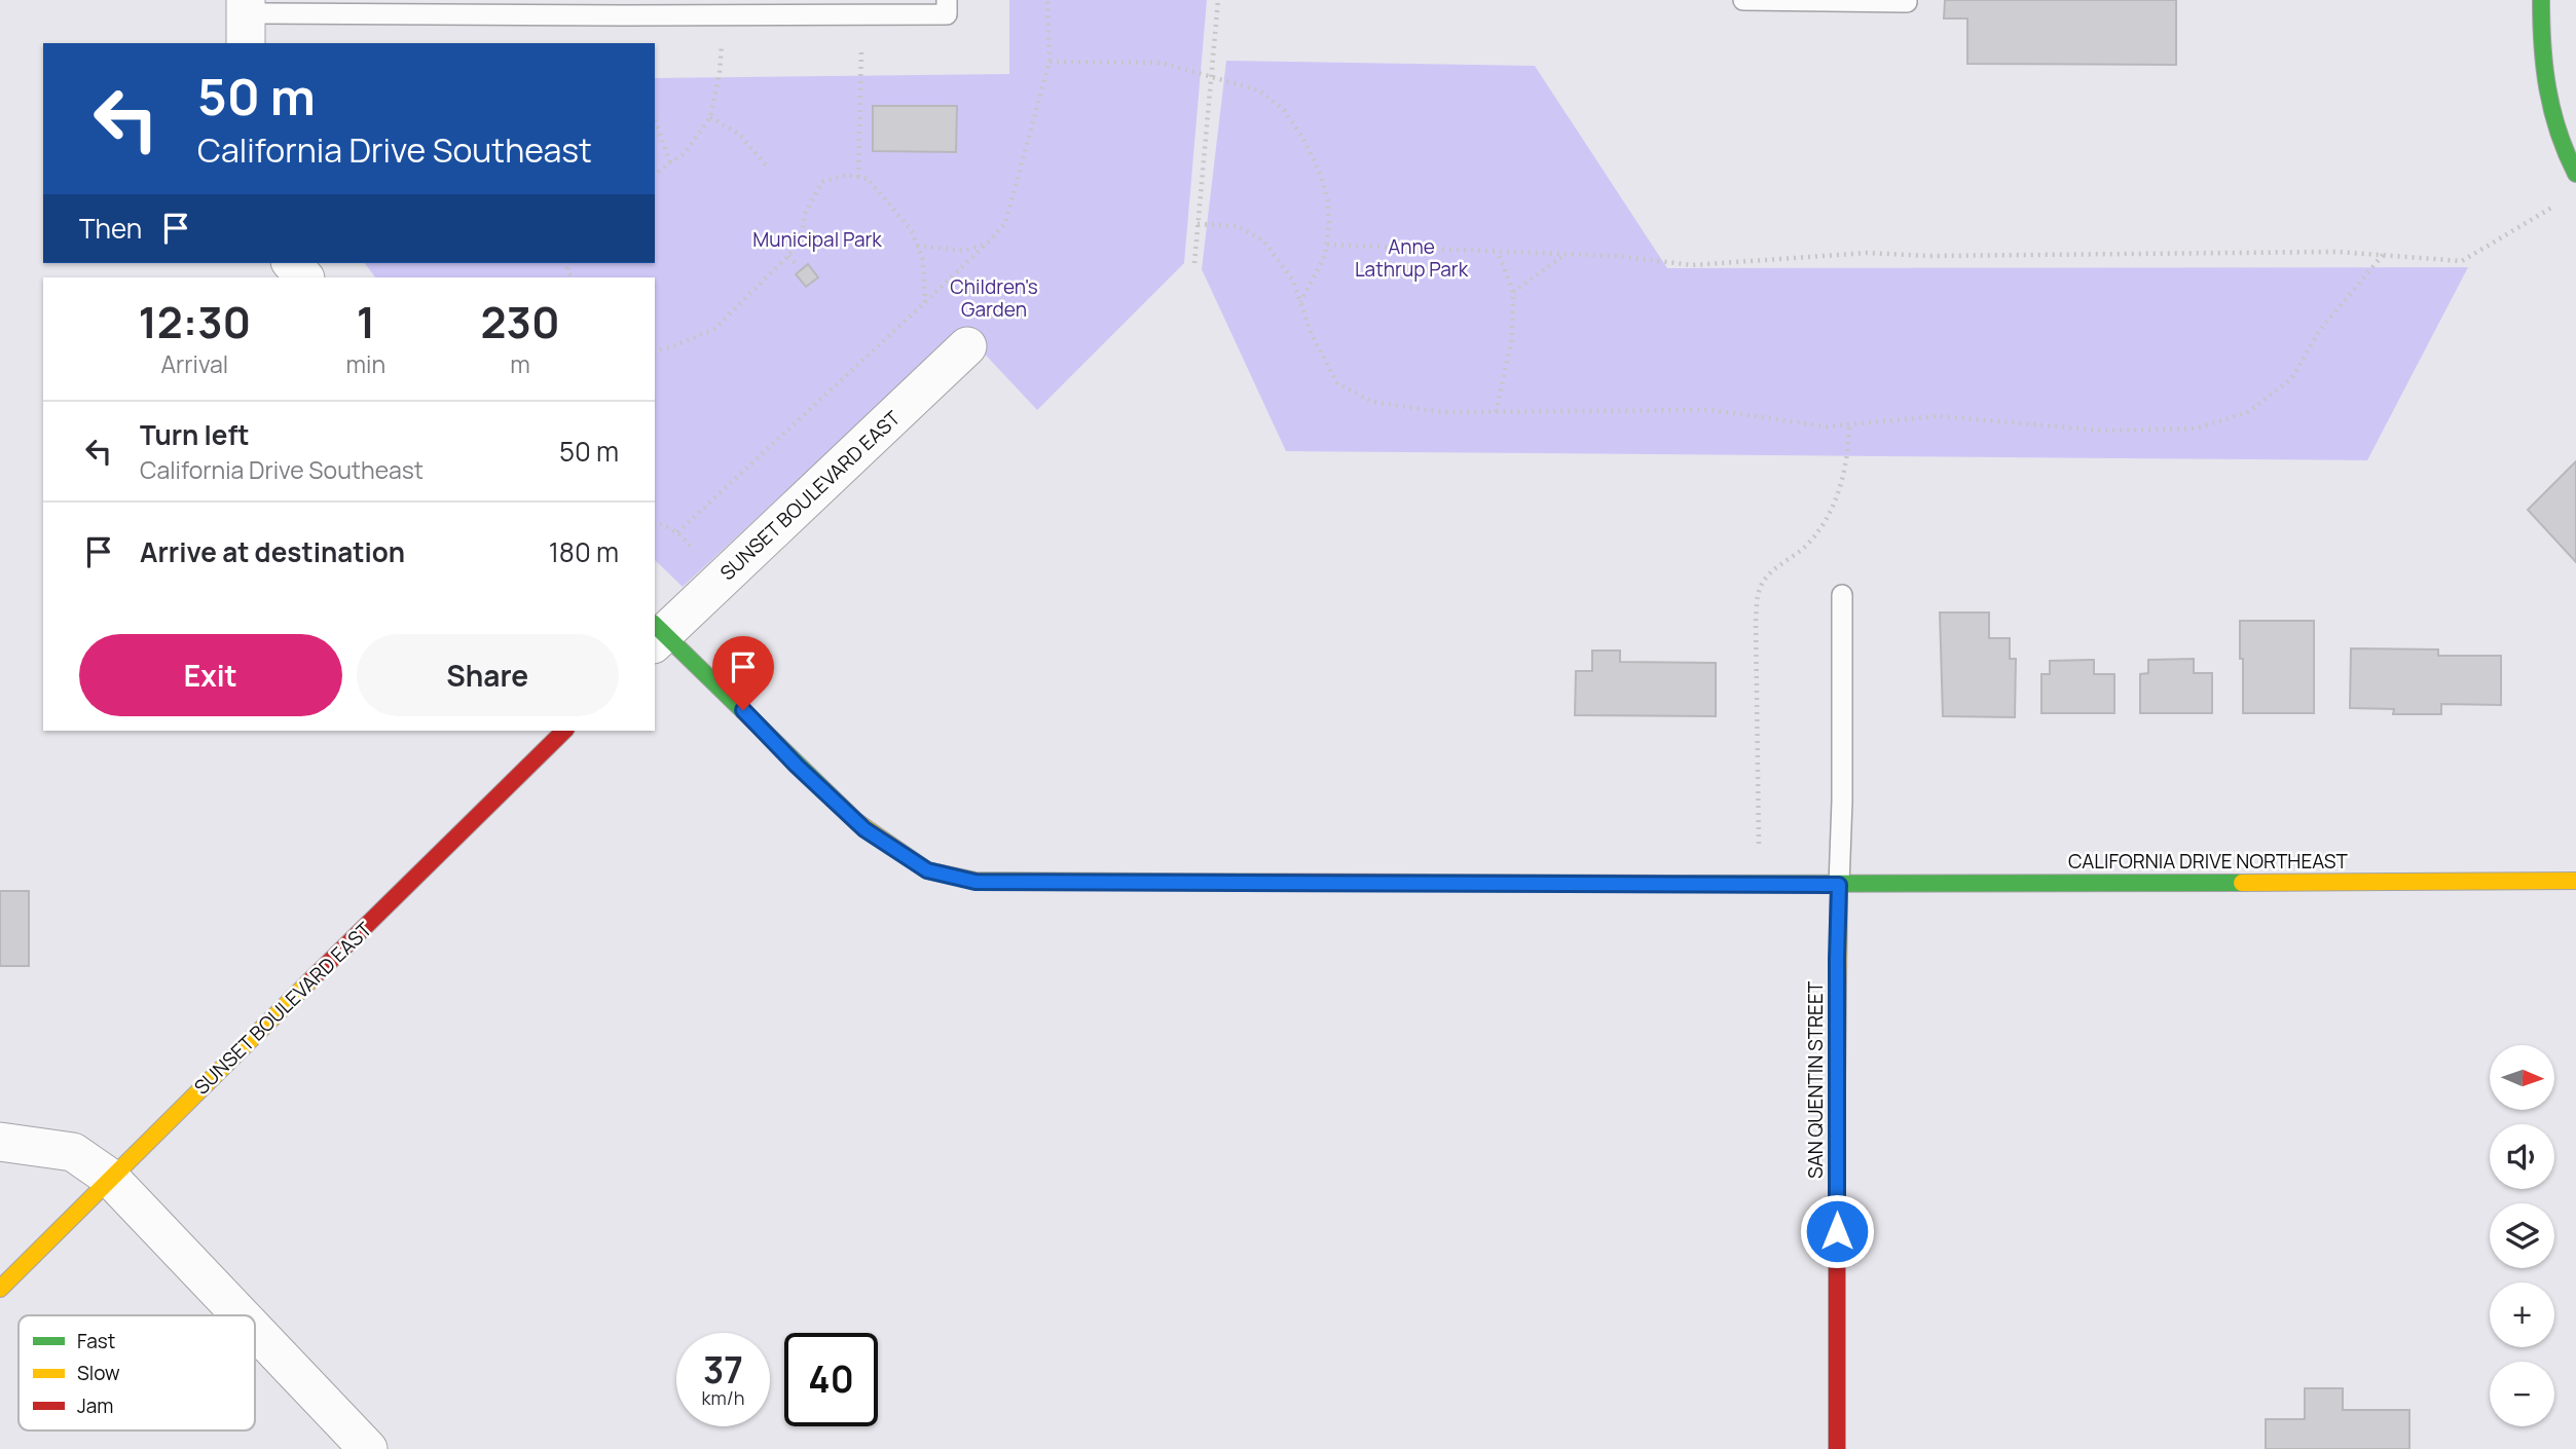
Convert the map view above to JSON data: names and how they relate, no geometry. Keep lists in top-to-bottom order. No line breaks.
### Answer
{"streets":{"street":["SUNSET BOULEVARD EAST","CALIFORNIA DRIVE NORTHEAST","SAN QUENTIN STREET"]},"crossings":[["SUNSET BOULEVARD EAST","CALIFORNIA DRIVE NORTHEAST"],["CALIFORNIA DRIVE NORTHEAST","SAN QUENTIN STREET"]],"parks":["Municipal Park","Anne Lathrup Park","Children's Garden"],"legend":["Fast","Slow","Jam"],"north":"right","page":{"turn":["50 m","California Drive Southeast"],"then":"Then","eta":["12:30","Arrival","1","min","230","m"],"list":[{"name":"Turn left","note":"California Drive Southeast","value":"50 m"},{"name":"Arrive at destination","value":"180 m"}],"buttons":["Exit","Share"],"map_buttons":["+","−"],"speed":"37 km/h","limit":"40"}}
